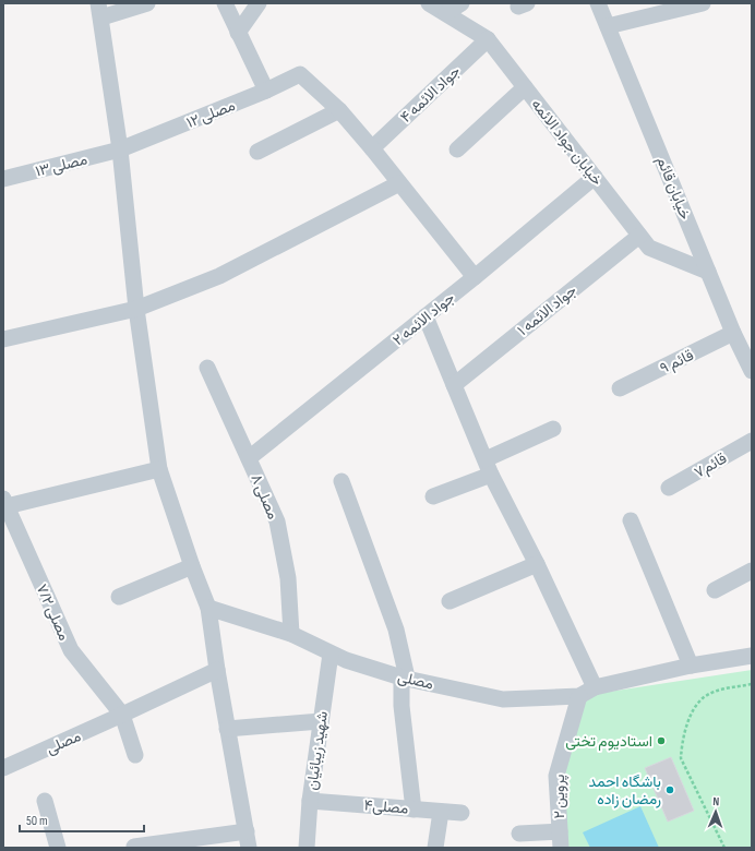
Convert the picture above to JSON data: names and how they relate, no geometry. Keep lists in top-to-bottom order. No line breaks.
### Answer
{"streets":{"street":["جواد الائمه ۴","مصلی ۱۲","خیابان جواد الائمه","مصلی ۱۳","خیابان قائم","جواد الائمه ۱","جواد الائمه ۲","قائم ۹","قائم۷","مصلی ۸","مصلی ۷/۲","مصلی","شهید زیبائیان","پروین ۲","مصلی۴"]},"crossings":[["جواد الائمه ۴","خیابان جواد الائمه"],["مصلی ۱۲","مصلی ۱۳"],["خیابان جواد الائمه","خیابان قائم"],["خیابان جواد الائمه","جواد الائمه ۱"],["خیابان جواد الائمه","جواد الائمه ۲"],["خیابان قائم","قائم ۹"],["جواد الائمه ۲","مصلی ۸"],["مصلی ۸","مصلی"],["مصلی ۷/۲","مصلی"],["مصلی","شهید زیبائیان"],["مصلی","پروین ۲"],["شهید زیبائیان","مصلی۴"]],"places":["استادیوم تختی","باشگاه احمد رمضان زاده"],"scale_bar":"50 m","north":"top"}
